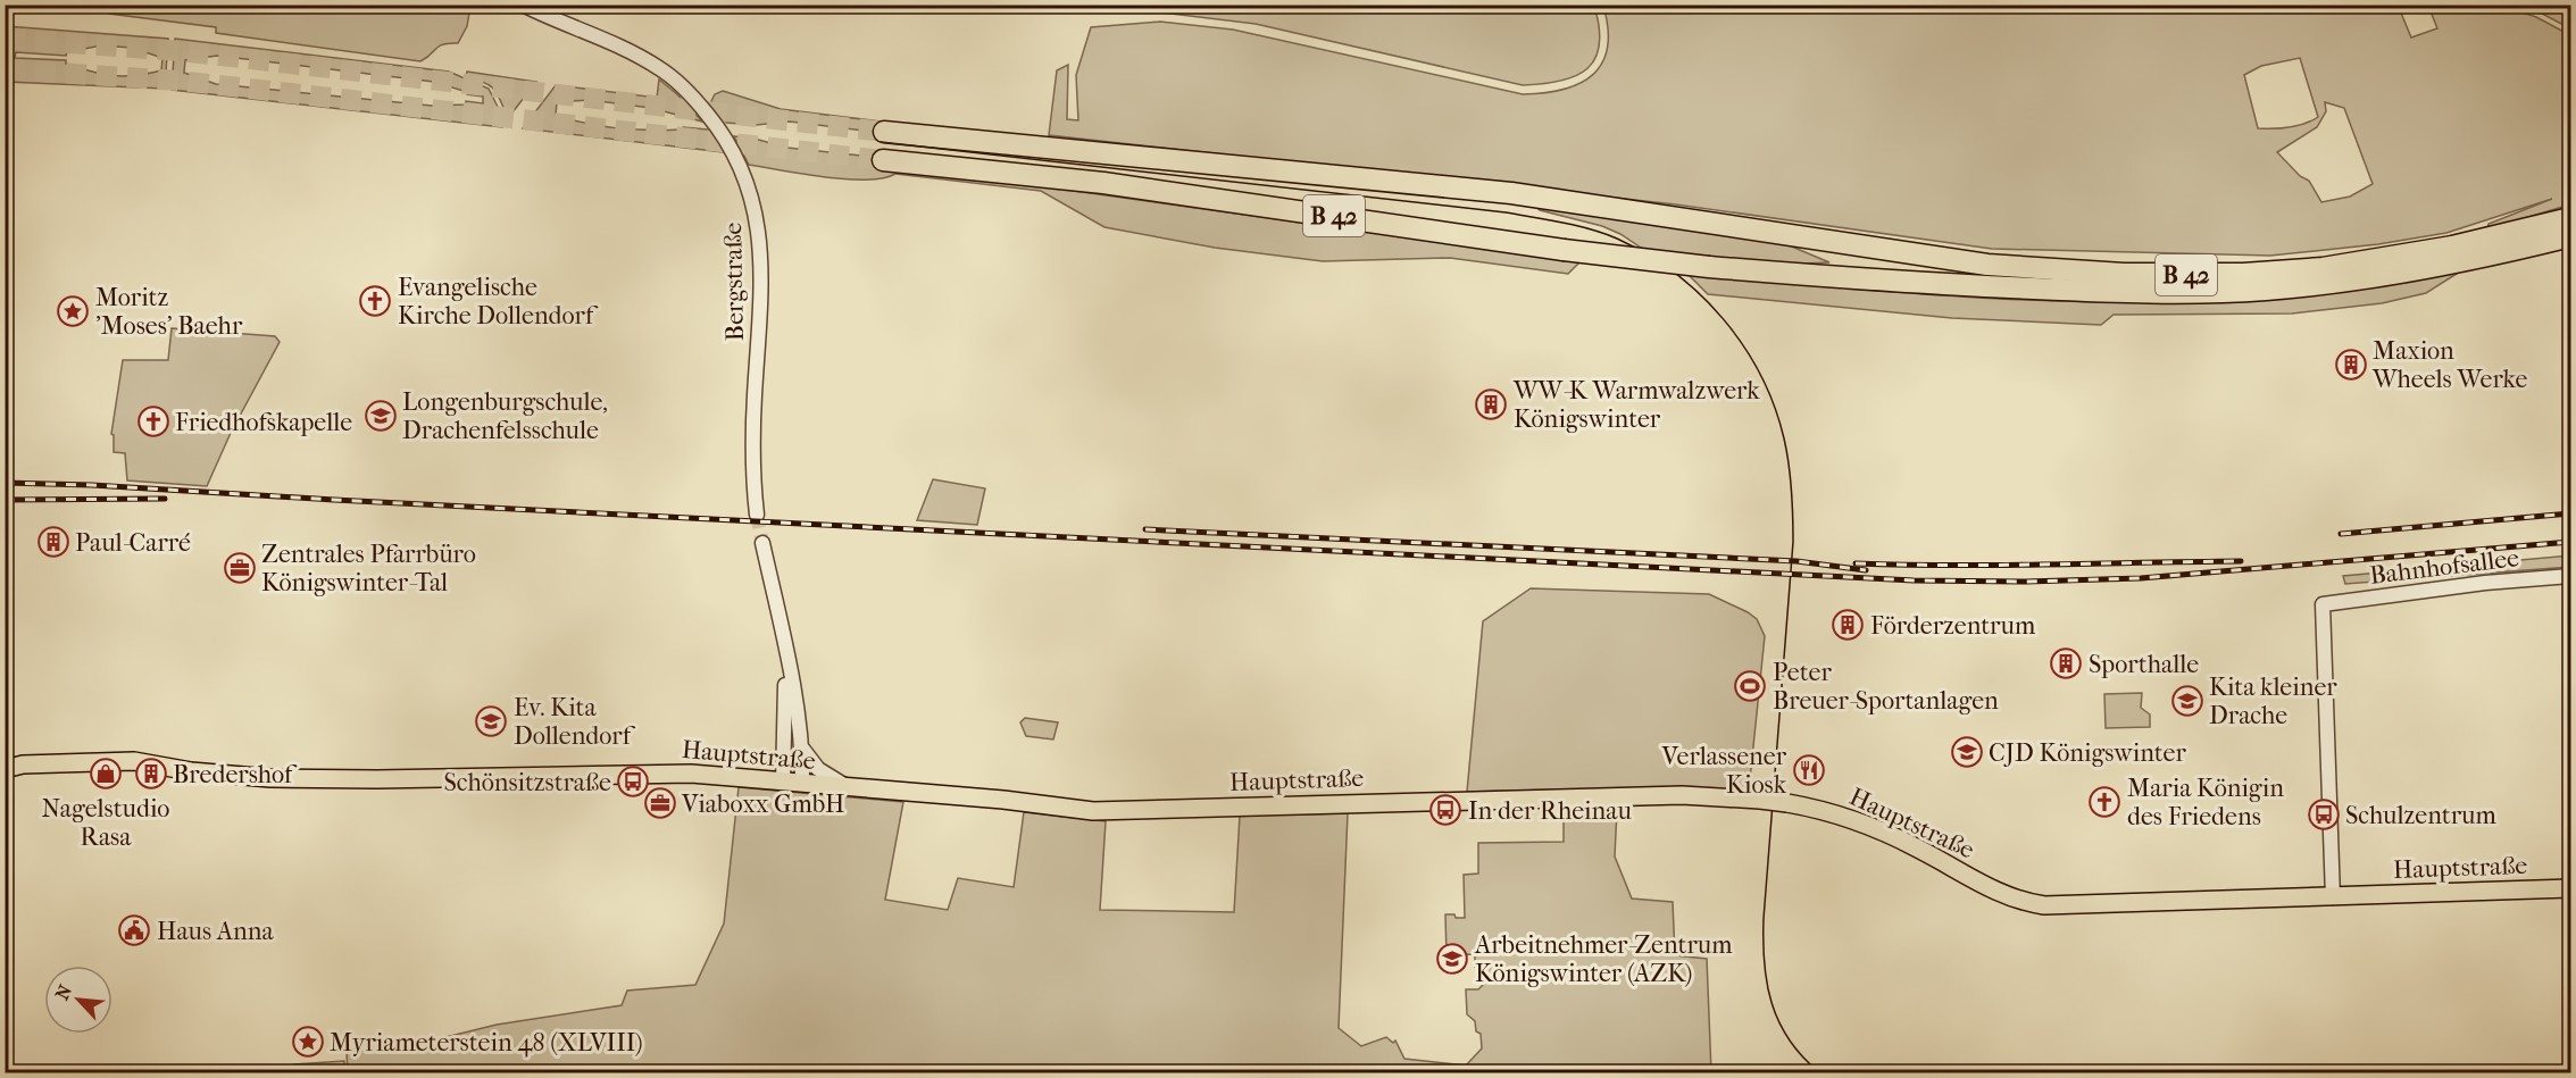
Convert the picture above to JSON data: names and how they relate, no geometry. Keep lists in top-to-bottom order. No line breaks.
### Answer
{"streets":{"highway":["B 42"],"main road":["Hauptstraße"],"street":["Bergstraße","Bahnhofsallee"]},"crossings":[["Bahnhofsallee","Hauptstraße"]],"places":{"church":["Evangelische Kirche Dollendorf","Friedhofskapelle","Maria Königin des Friedens"],"place":["Moritz 'Moses' Baehr","Myriameterstein 48 (XLVIII)"],"building":["Maxion Wheels Werke","WW-K Warmwalzwerk Königswinter","Paul-Carré","Förderzentrum","Sporthalle","Bredershof"],"school or university":["Longenburgschule, Drachenfelsschule","Kita kleiner Drache","Ev. Kita Dollendorf","CJD Königswinter","Arbeitnehmer-Zentrum Königswinter (AZK)"],"office":["Zentrales Pfarrbüro Königswinter-Tal","Viaboxx GmbH"],"sports":["Peter Breuer-Sportanlagen"],"restaurant":["Verlassener Kiosk"],"shop":["Nagelstudio Rasa"],"bus stop":["Schönsitzstraße","In der Rheinau","Schulzentrum"],"public building":["Haus Anna"]},"north":"top left"}
